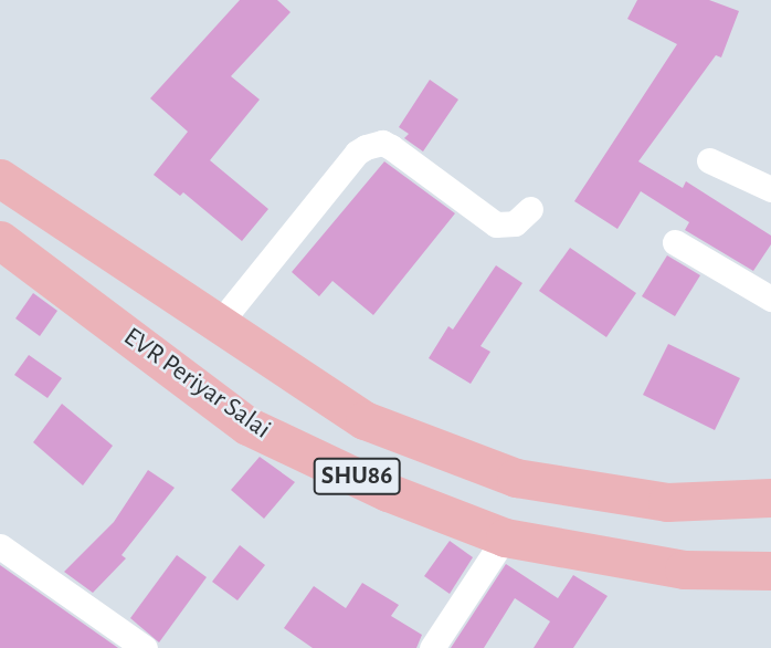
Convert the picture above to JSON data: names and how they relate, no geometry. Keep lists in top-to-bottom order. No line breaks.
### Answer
{"streets":{"main road":["EVR Periyar Salai","SHU86"]}}
